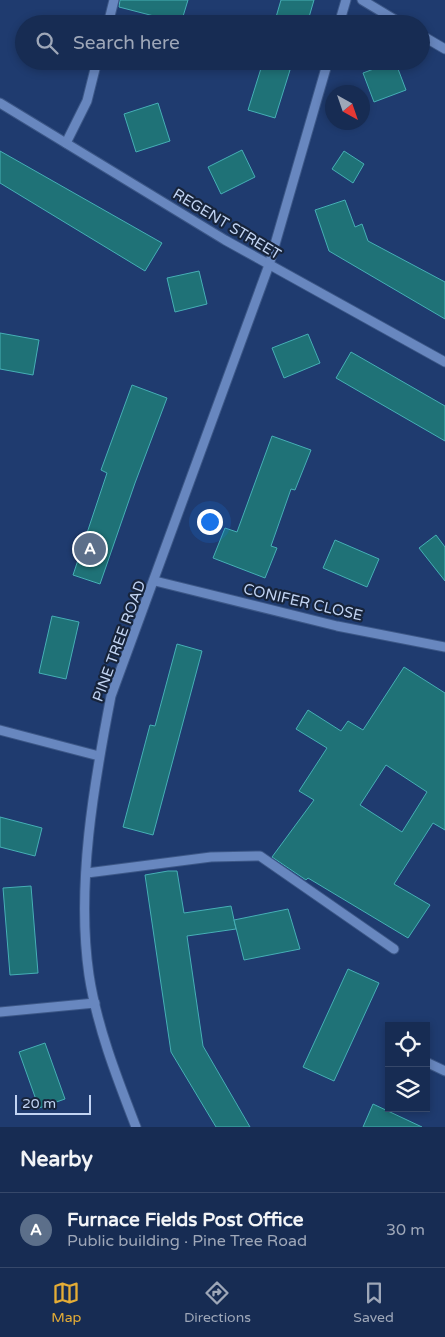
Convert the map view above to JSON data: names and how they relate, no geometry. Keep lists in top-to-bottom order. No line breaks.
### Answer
{"streets":{"street":["REGENT STREET","CONIFER CLOSE","PINE TREE ROAD"]},"crossings":[["REGENT STREET","PINE TREE ROAD"],["CONIFER CLOSE","PINE TREE ROAD"]],"scale_bar":"20 m","north":"bottom right","page":{"search":"Search here","pins":"A","scale":"20 m","heading":"Nearby","list":[{"mark":"A","name":"Furnace Fields Post Office","note":"Public building · Pine Tree Road","value":"30 m"}],"nav":["Map","Directions","Saved"]}}
